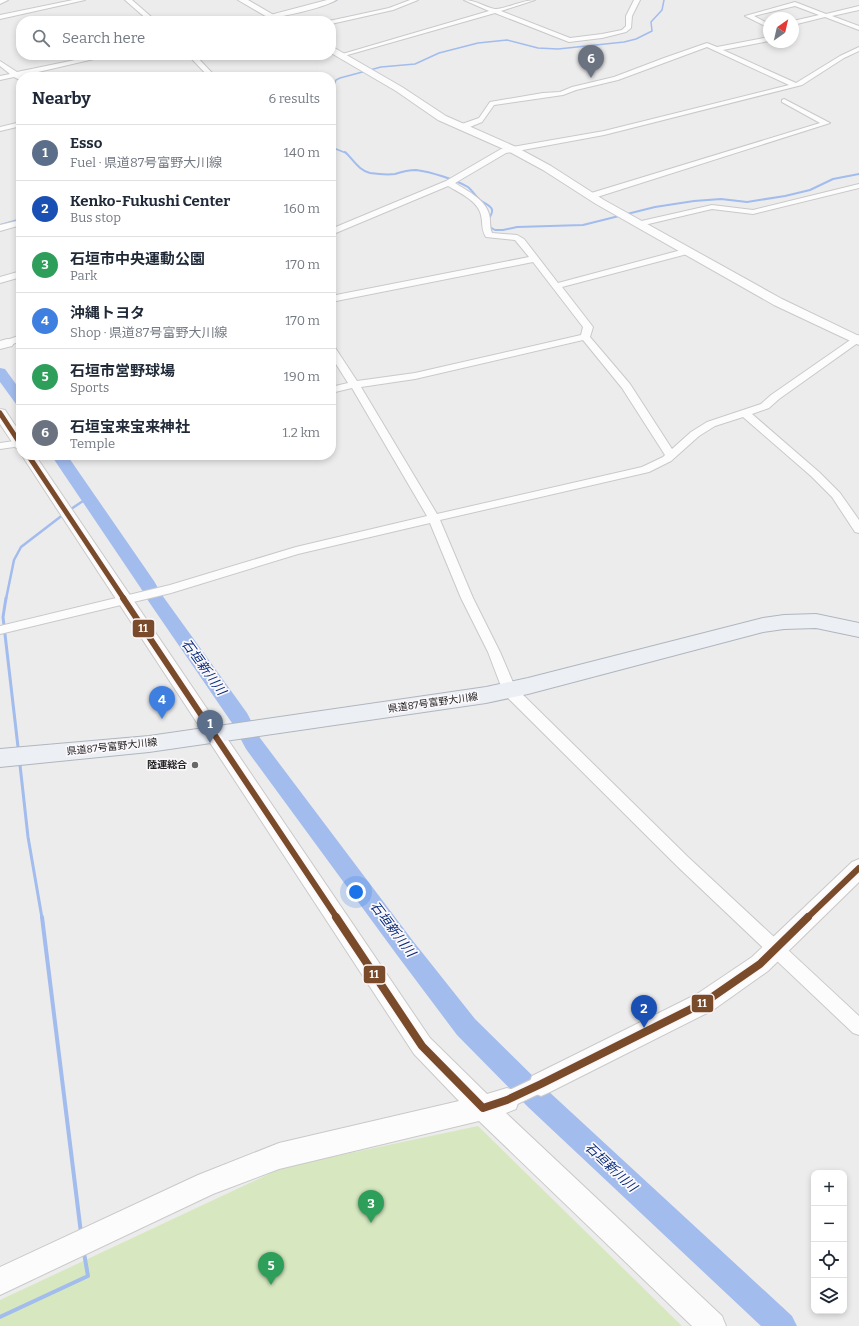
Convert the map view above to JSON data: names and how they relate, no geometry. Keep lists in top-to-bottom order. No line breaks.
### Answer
{"streets":{"main road":["県道87号富野大川線"]},"water":["石垣新川川"],"places":["陸運総合"],"lines":["transit line 11"],"north":"top right","page":{"search":"Search here","pins":["6","4","1","2","3","5"],"heading":["Nearby","6 results"],"list":[{"mark":"1","name":"Esso","note":"Fuel · 県道87号富野大川線","value":"140 m"},{"mark":"2","name":"Kenko-Fukushi Center","note":"Bus stop","value":"160 m"},{"mark":"3","name":"石垣市中央運動公園","note":"Park","value":"170 m"},{"mark":"4","name":"沖縄トヨタ","note":"Shop · 県道87号富野大川線","value":"170 m"},{"mark":"5","name":"石垣市営野球場","note":"Sports","value":"190 m"},{"mark":"6","name":"石垣宝来宝来神社","note":"Temple","value":"1.2 km"}],"map_buttons":["+","−"]}}
